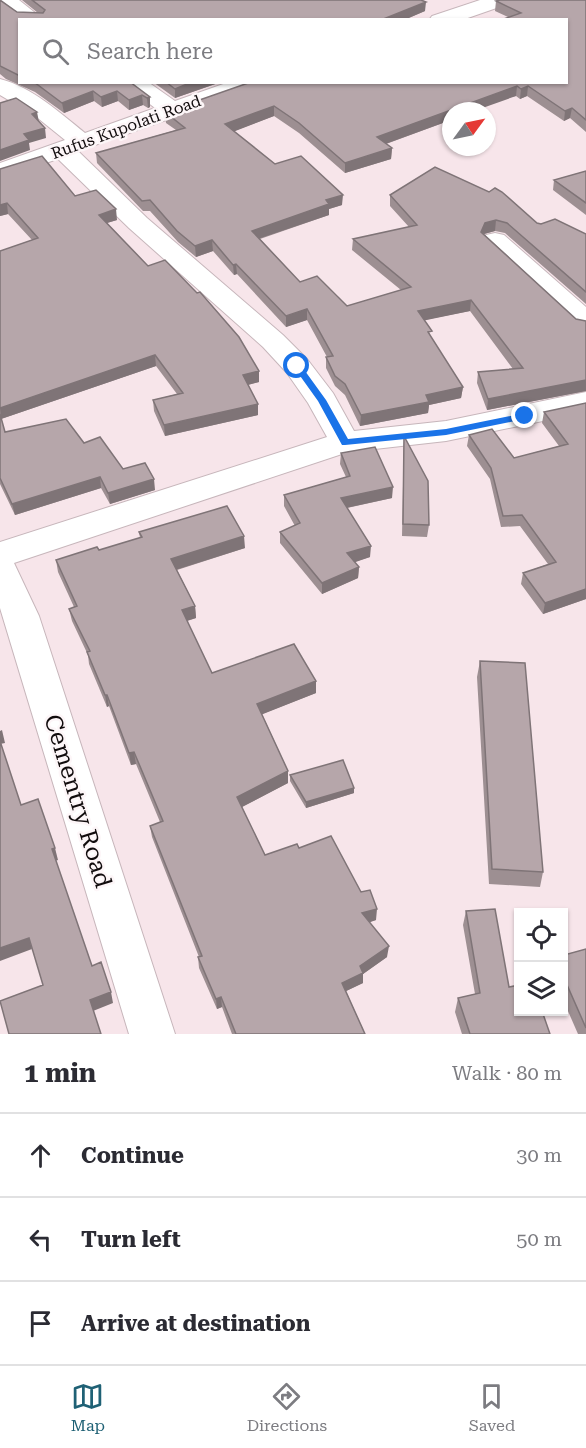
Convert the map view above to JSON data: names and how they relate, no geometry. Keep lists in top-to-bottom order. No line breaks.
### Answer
{"streets":{"street":["Rufus Kupolati Road","Cementry Road"]},"north":"top right","page":{"search":"Search here","heading":["1 min","Walk · 80 m"],"list":[["Continue","30 m"],["Turn left","50 m"],"Arrive at destination"],"nav":["Map","Directions","Saved"]}}
